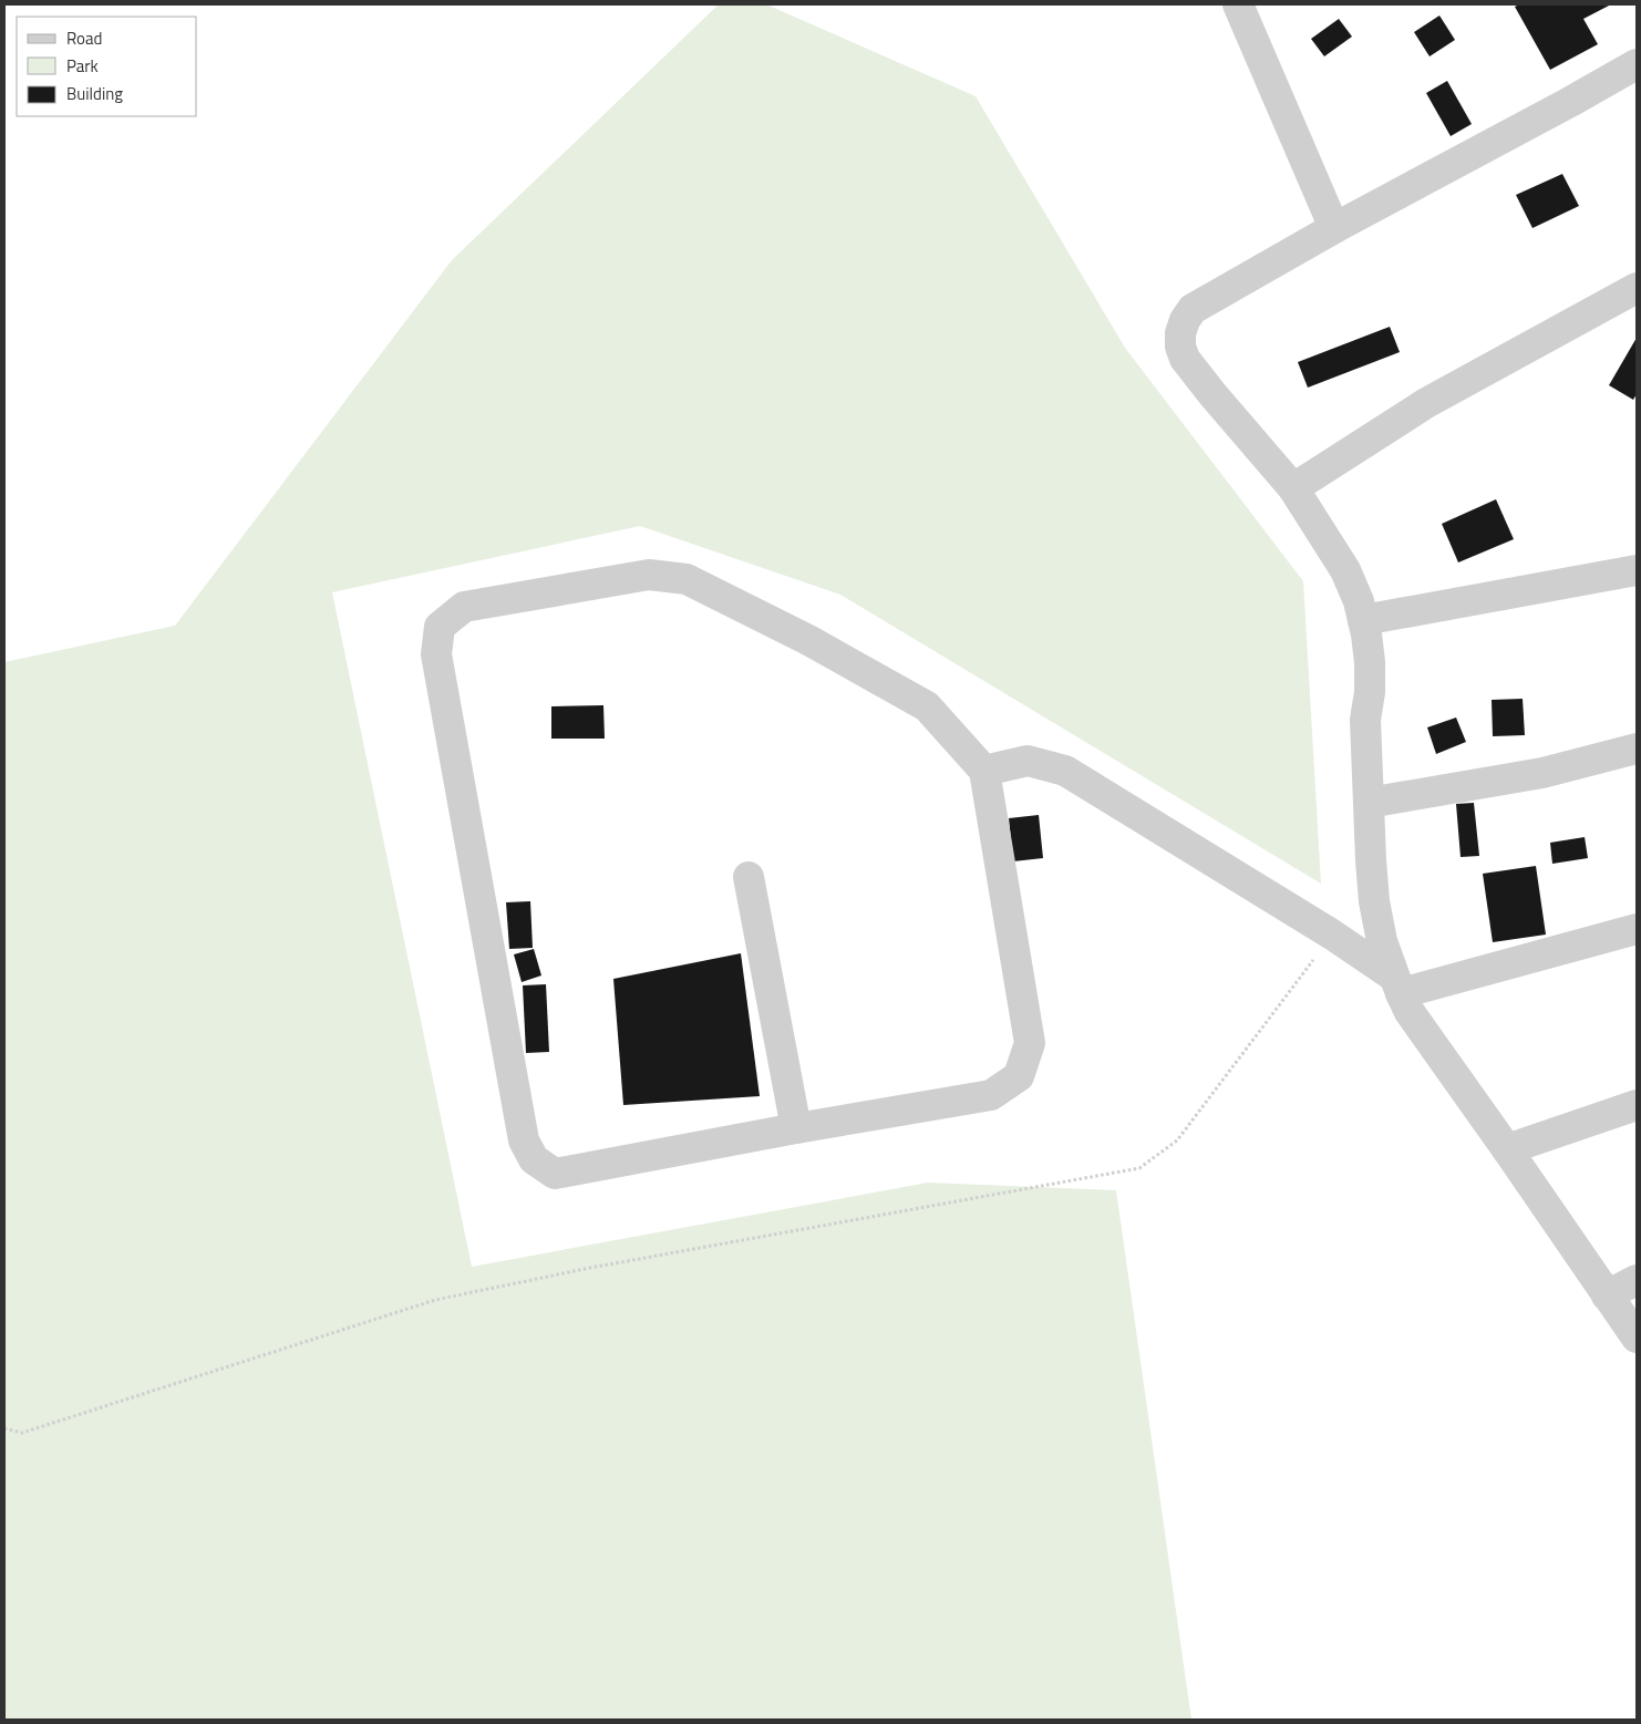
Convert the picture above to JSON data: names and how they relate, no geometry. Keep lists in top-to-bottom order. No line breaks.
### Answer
{"legend":["Road","Park","Building"]}
